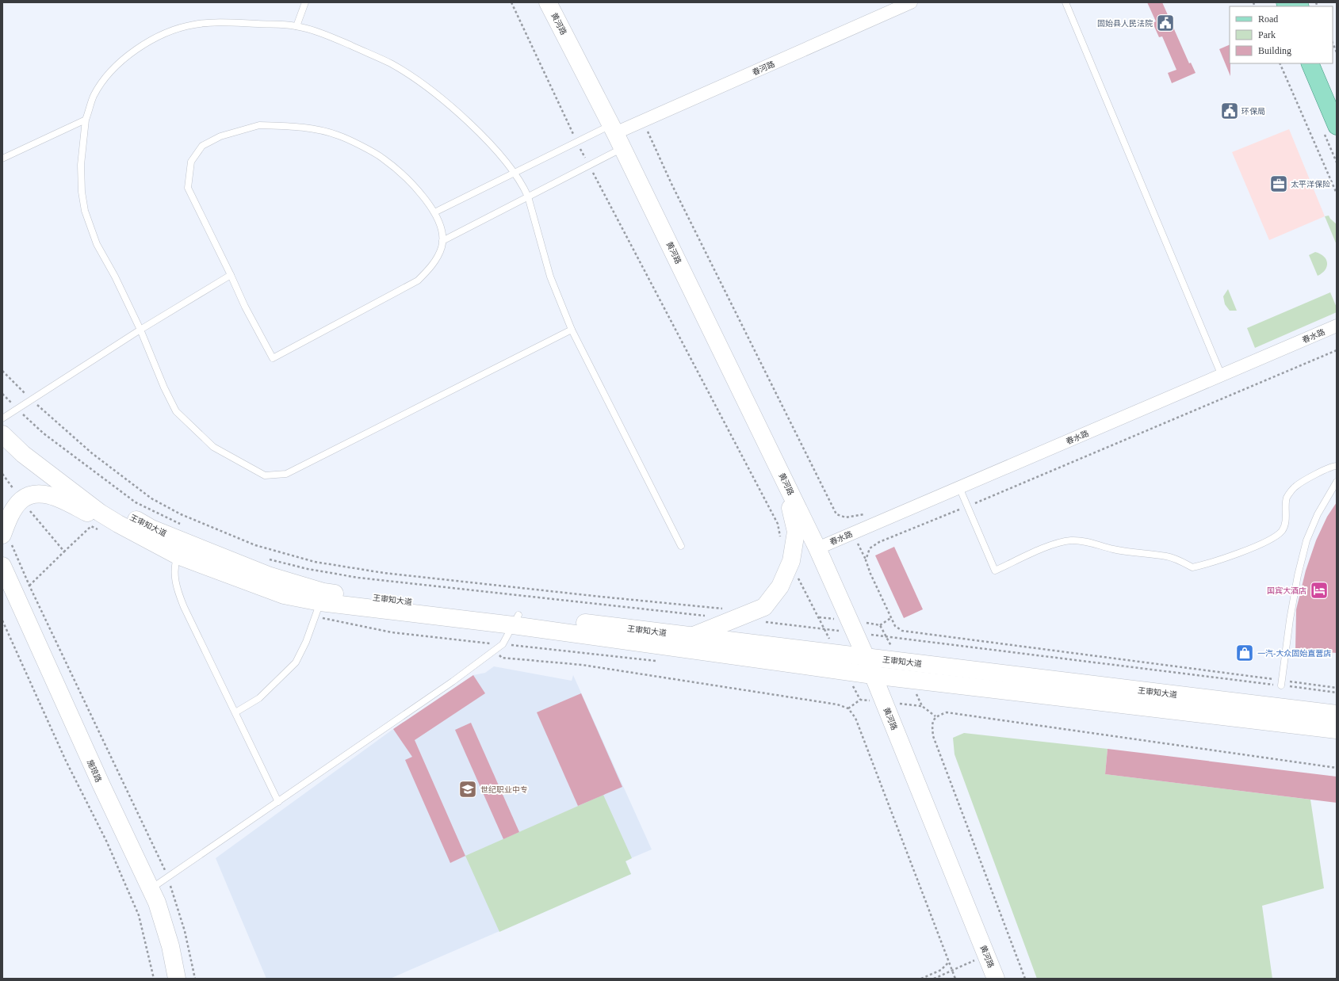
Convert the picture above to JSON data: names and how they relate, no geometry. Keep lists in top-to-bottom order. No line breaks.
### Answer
{"streets":{"main road":["黄河路","王审知大道","施琅路"],"street":["春河路","春水路"]},"crossings":[["黄河路","春河路"],["黄河路","春水路"],["黄河路","王审知大道"]],"places":{"public building":["固始县人民法院","环保局"],"office":["太平洋保险"],"hotel":["国宾大酒店"],"shop":["一汽-大众固始直营店"],"school or university":["世纪职业中专"]},"legend":["Road","Park","Building"]}
